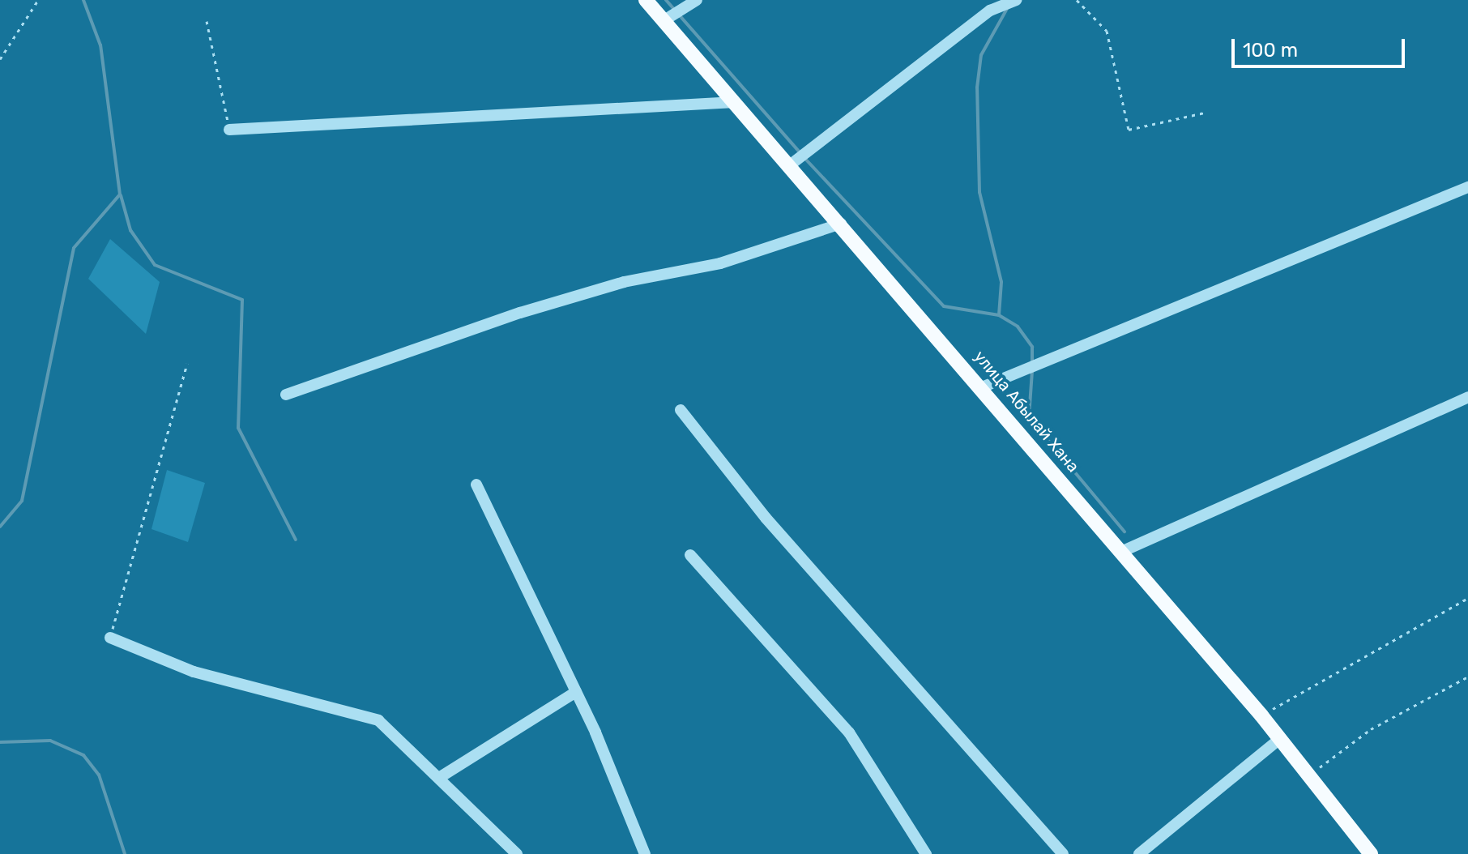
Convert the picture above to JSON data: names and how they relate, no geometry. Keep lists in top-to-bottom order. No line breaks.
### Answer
{"streets":{"main road":["улица Абылай Хана"]},"scale_bar":"100 m"}
